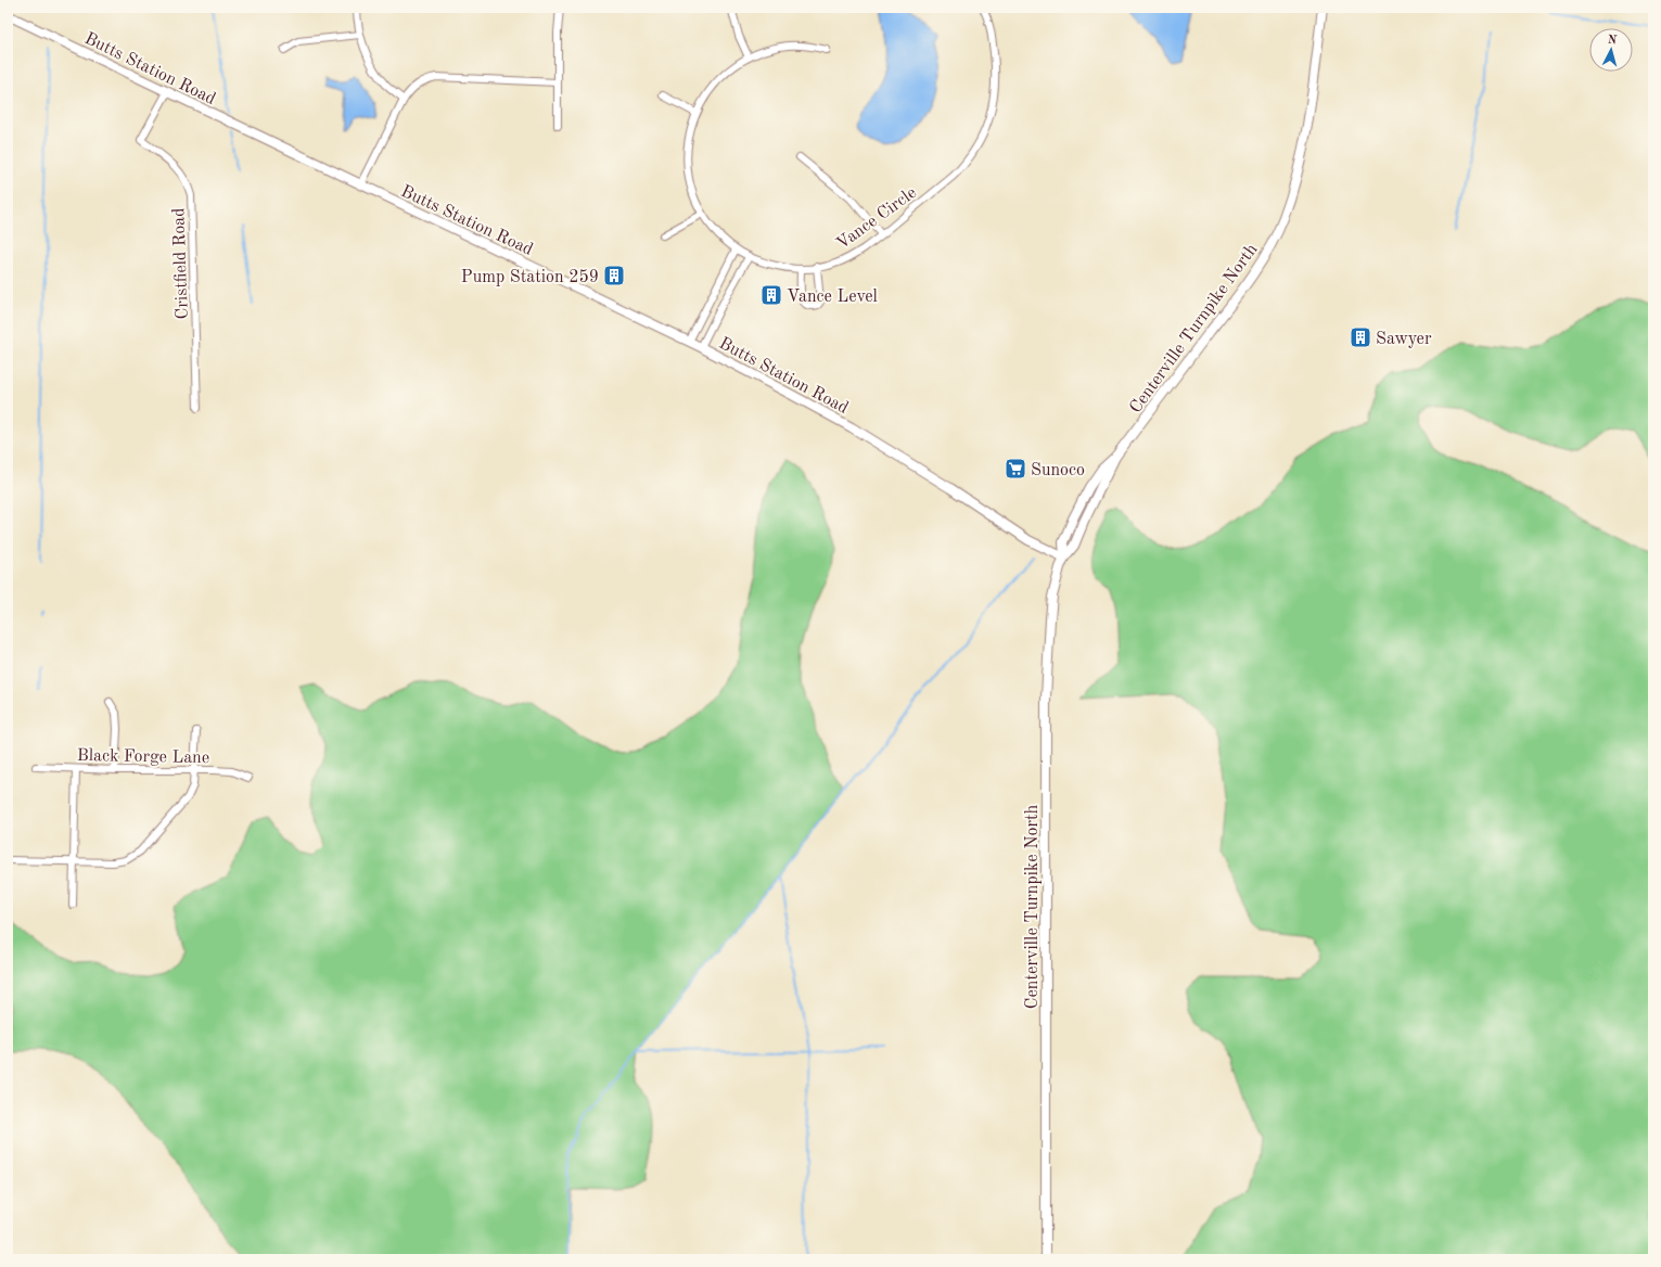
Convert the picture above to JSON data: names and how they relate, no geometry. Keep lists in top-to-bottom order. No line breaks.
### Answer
{"streets":{"main road":["Butts Station Road","Centerville Turnpike North"],"street":["Vance Circle","Cristfield Road","Black Forge Lane"]},"crossings":[["Butts Station Road","Cristfield Road"],["Butts Station Road","Centerville Turnpike North"]],"places":{"building":["Pump Station 259","Vance Level","Sawyer"],"supermarket":["Sunoco"]},"north":"top"}
